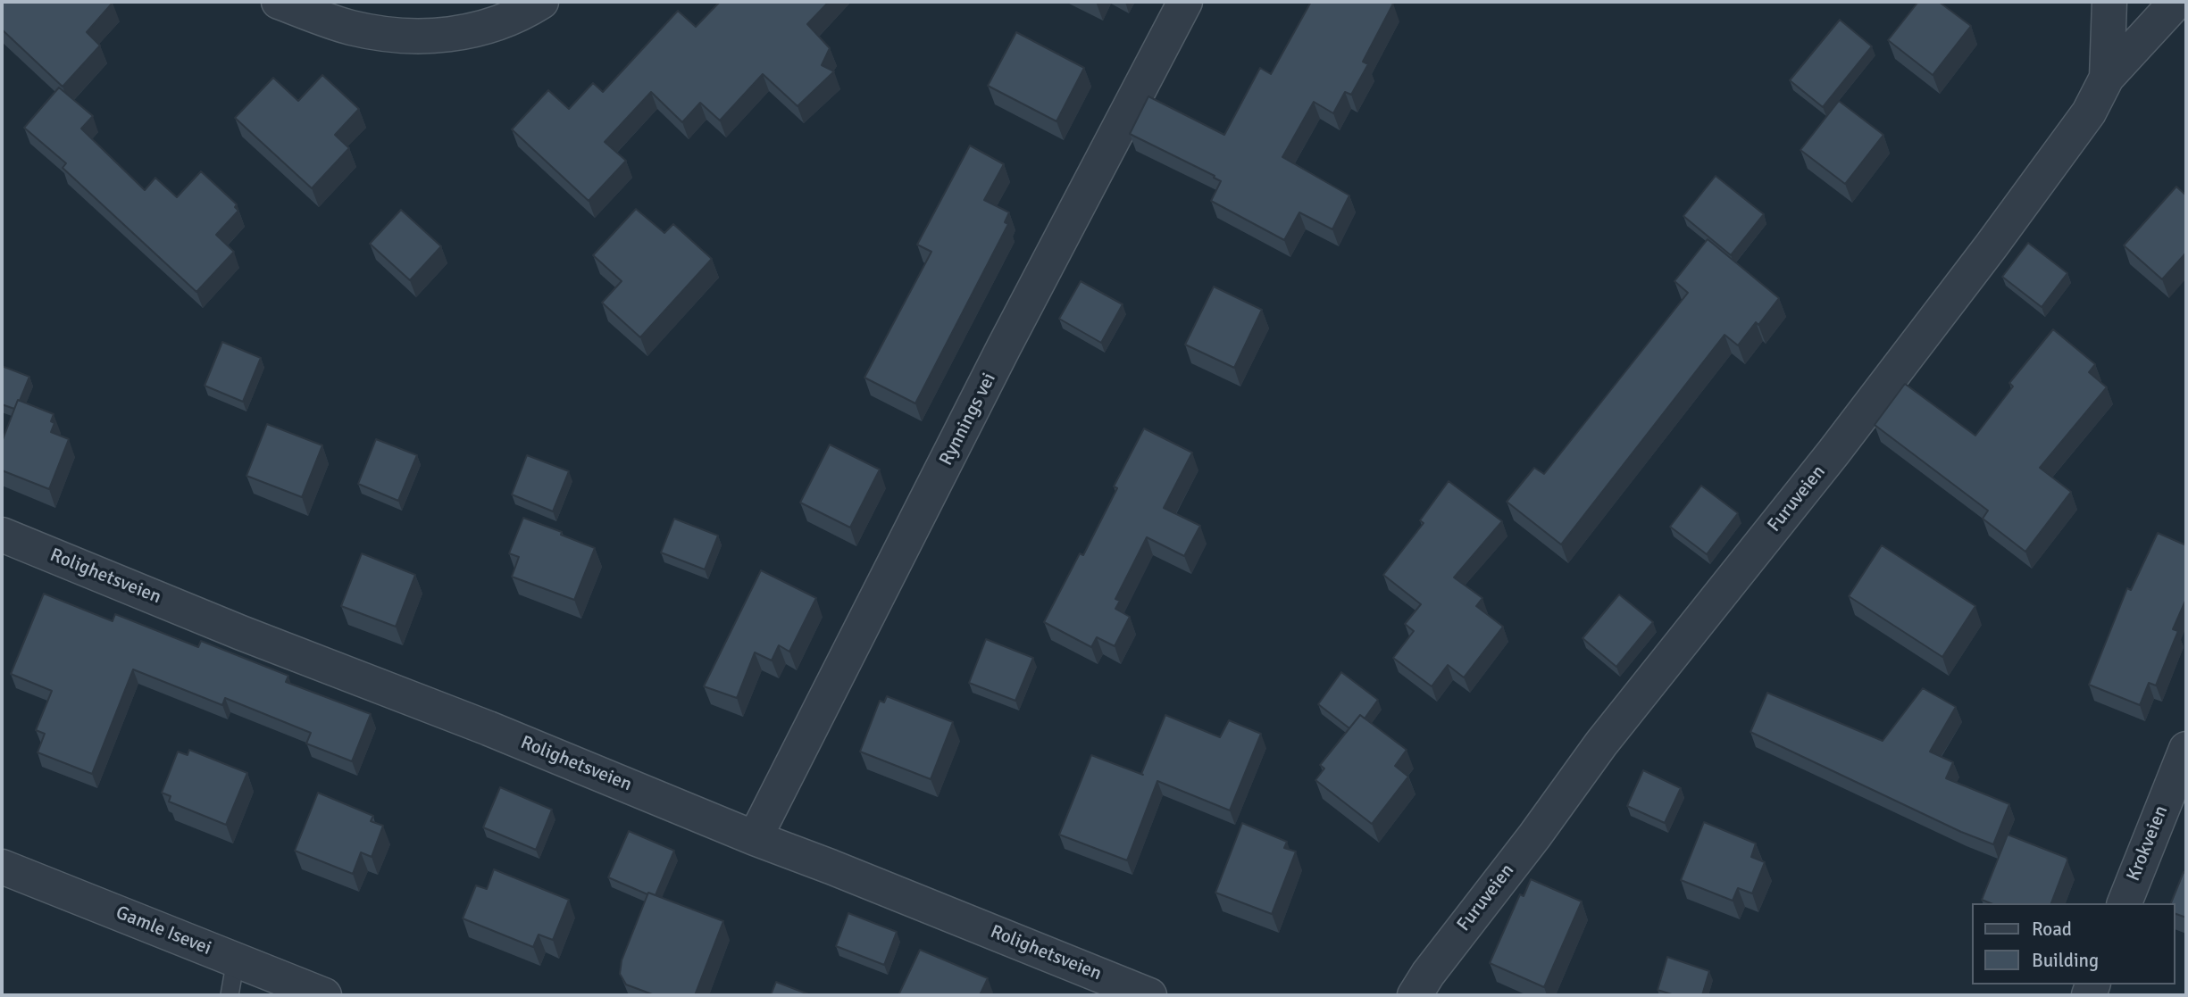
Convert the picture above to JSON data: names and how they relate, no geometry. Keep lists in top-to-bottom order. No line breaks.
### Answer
{"streets":{"street":["Rynnings vei","Furuveien","Rolighetsveien","Krokveien","Gamle Isevei"]},"crossings":[["Rynnings vei","Rolighetsveien"]],"legend":["Road","Building"]}
